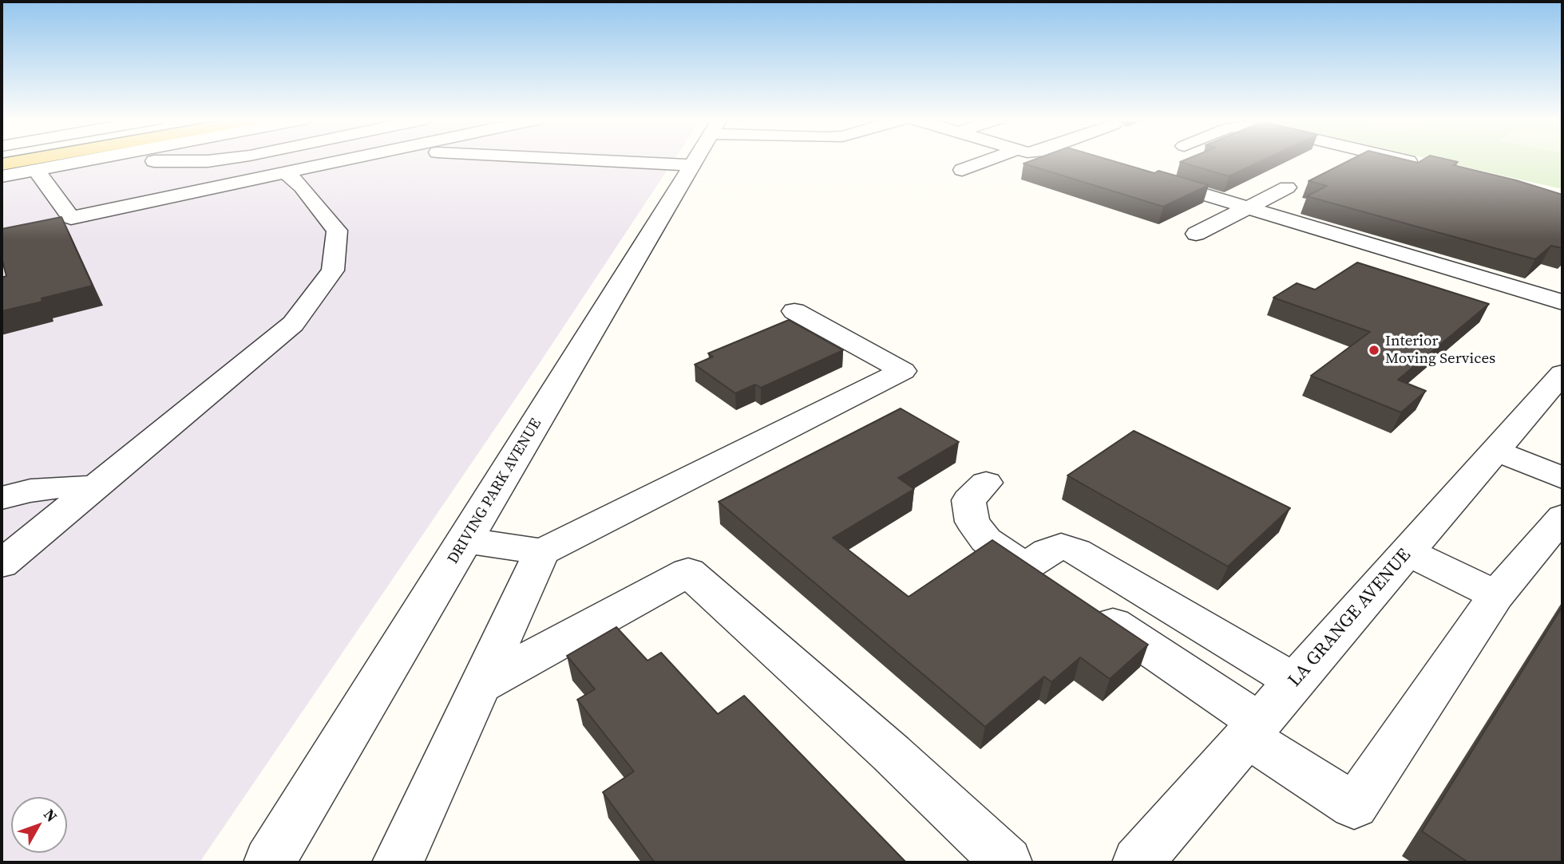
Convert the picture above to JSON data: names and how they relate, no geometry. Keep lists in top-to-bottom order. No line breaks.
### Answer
{"streets":{"street":["DRIVING PARK AVENUE","LA GRANGE AVENUE"]},"places":["Interior Moving Services"],"north":"top right"}
